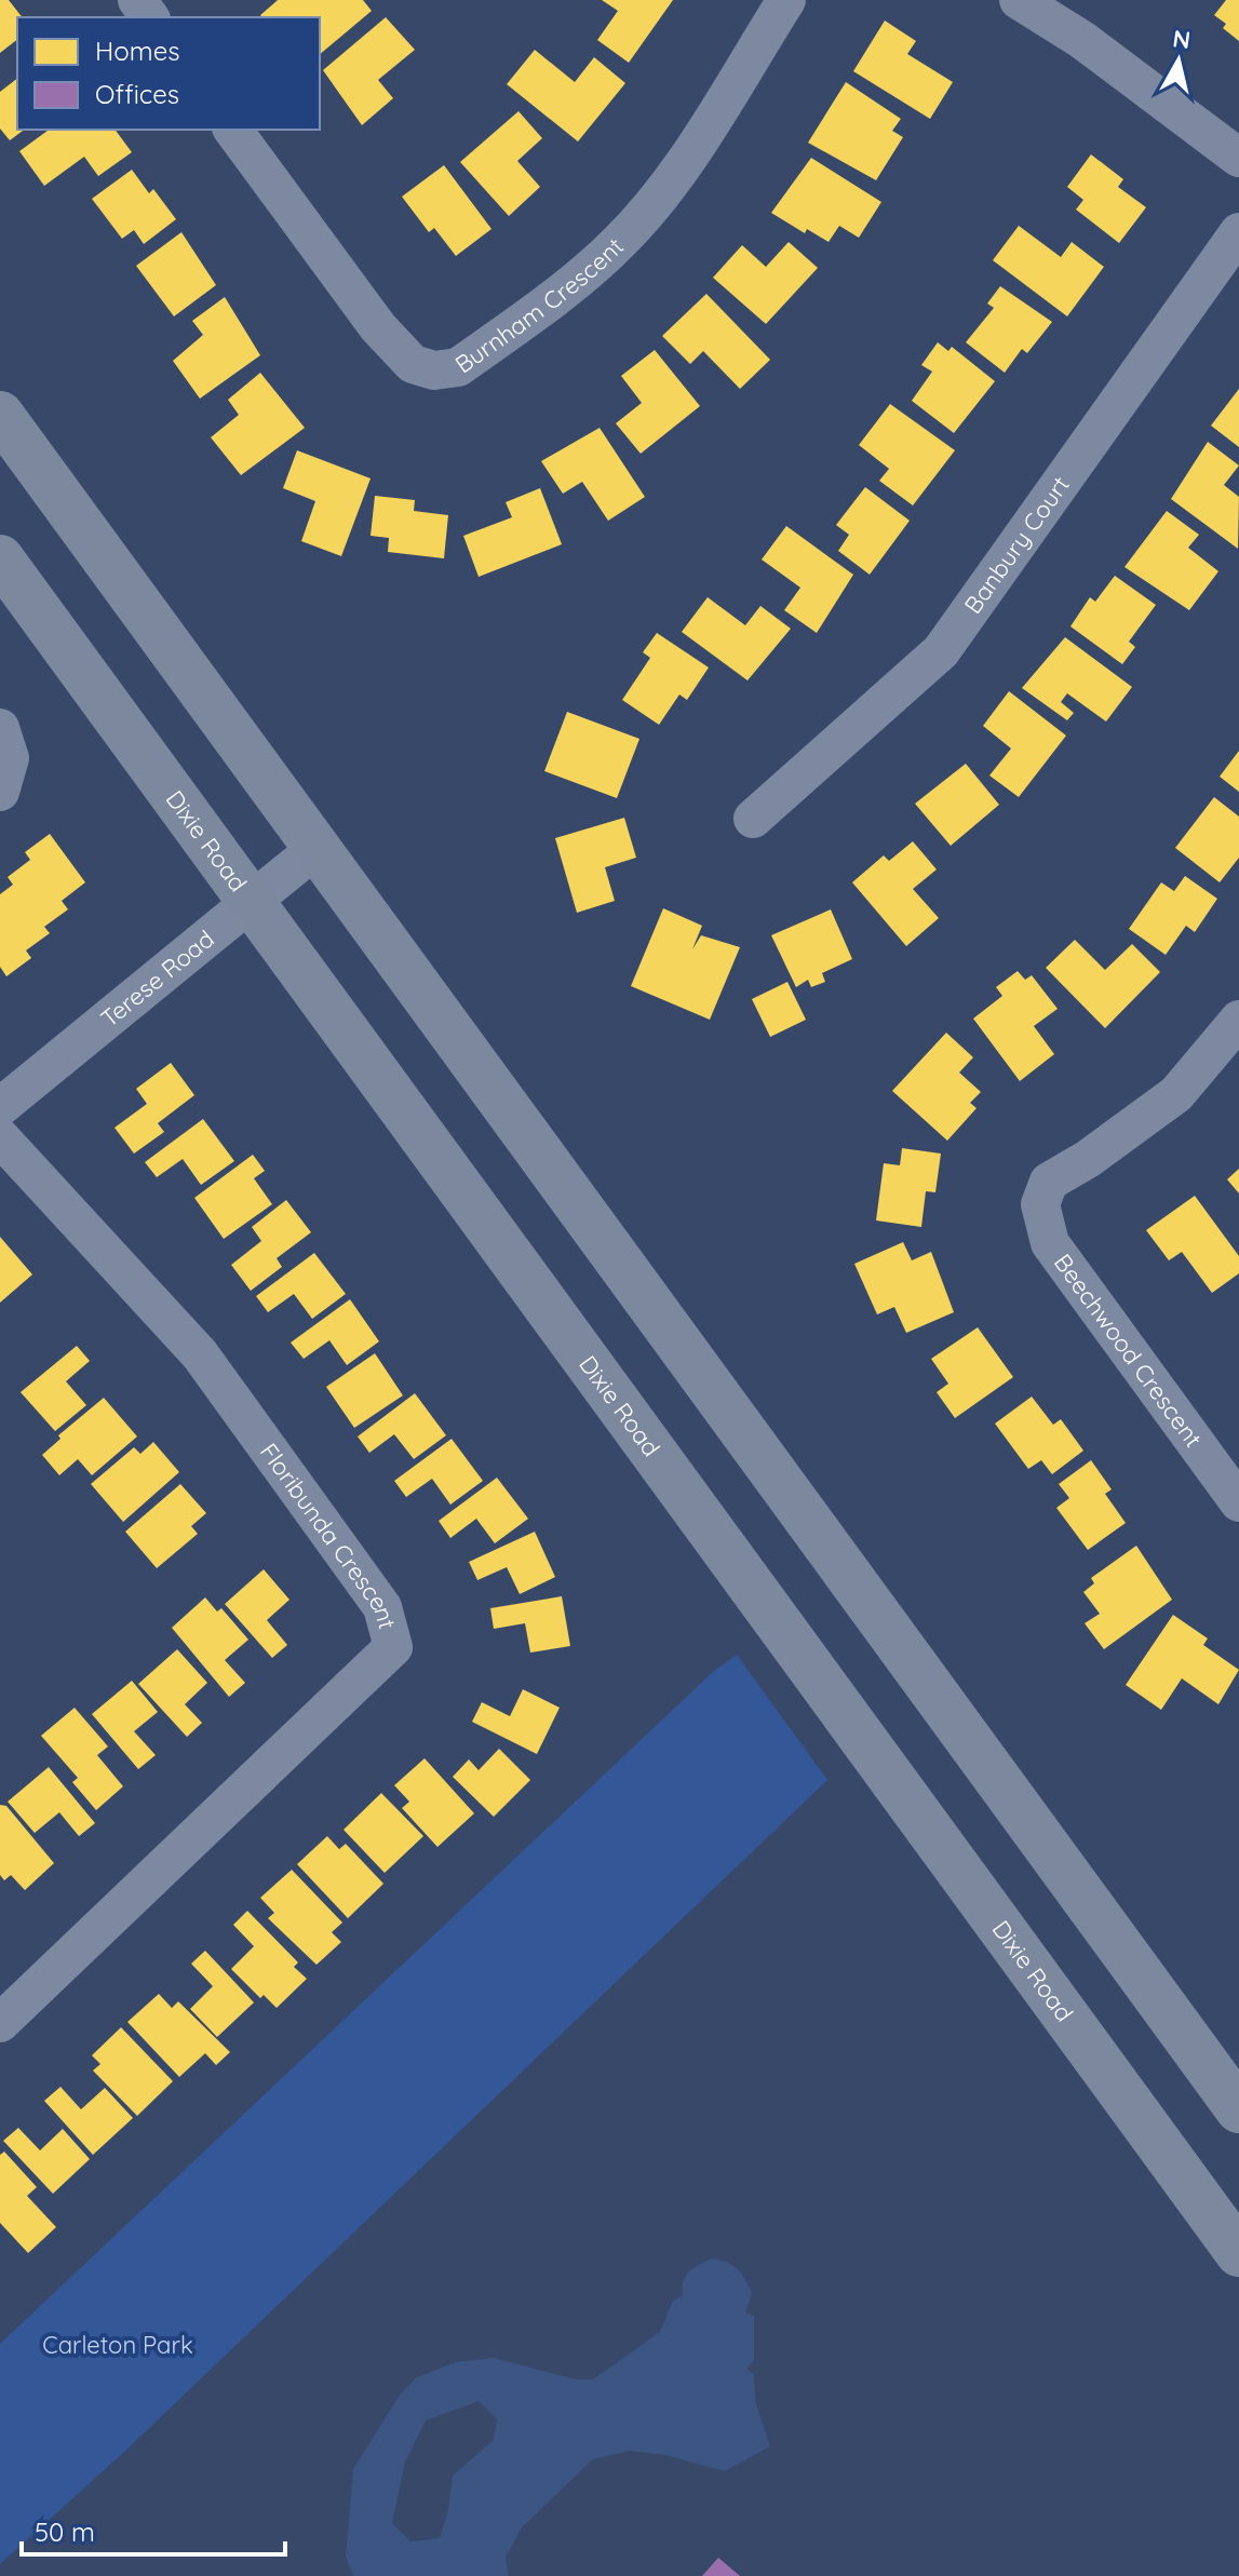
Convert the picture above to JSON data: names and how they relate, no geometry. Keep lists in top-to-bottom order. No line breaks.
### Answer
{"streets":{"main road":["Dixie Road"],"street":["Burnham Crescent","Banbury Court","Terese Road","Beechwood Crescent","Floribunda Crescent"]},"crossings":[["Dixie Road","Terese Road"]],"parks":["Carleton Park"],"legend":["Homes","Offices"],"scale_bar":"50 m","north":"top"}
